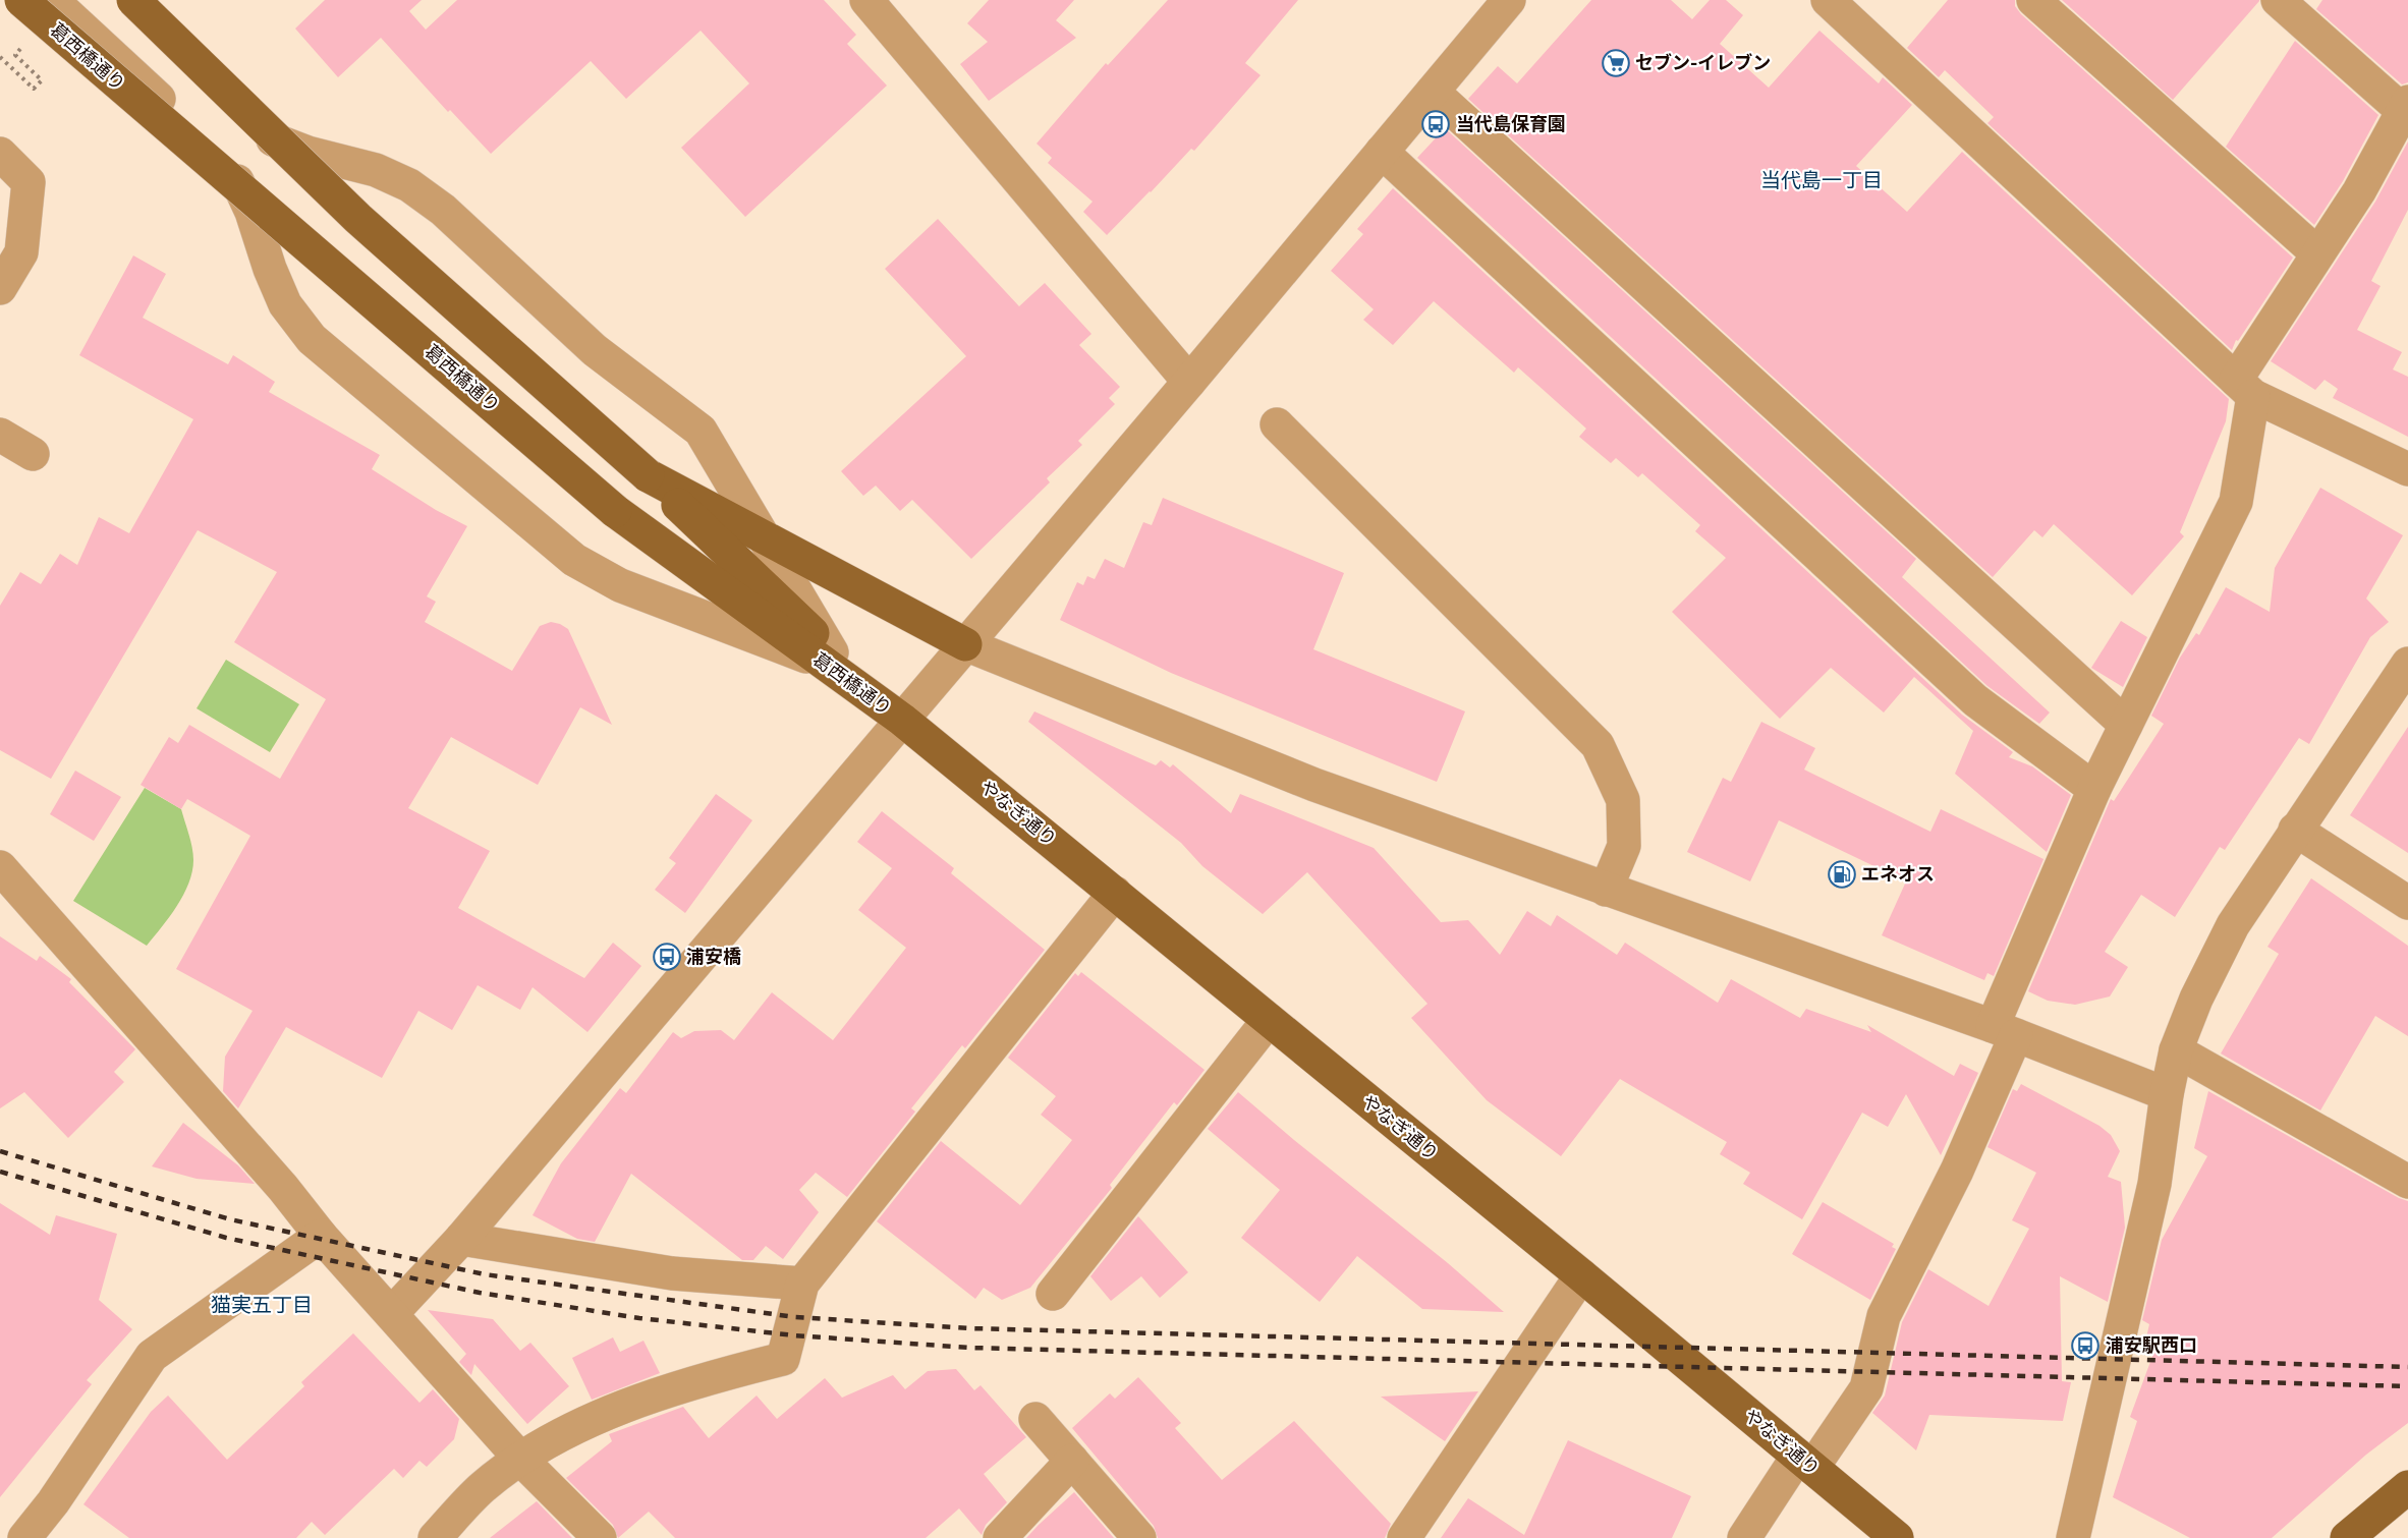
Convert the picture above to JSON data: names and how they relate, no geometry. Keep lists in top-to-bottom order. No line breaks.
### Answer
{"streets":{"main road":["葛西橋通り","やなぎ通り"]},"crossings":[["葛西橋通り","やなぎ通り"]],"districts":["当代島一丁目","猫実五丁目"],"places":{"supermarket":["セブン-イレブン"],"bus stop":["当代島保育園","浦安橋","浦安駅西口"],"fuel station":["エネオス"]}}
